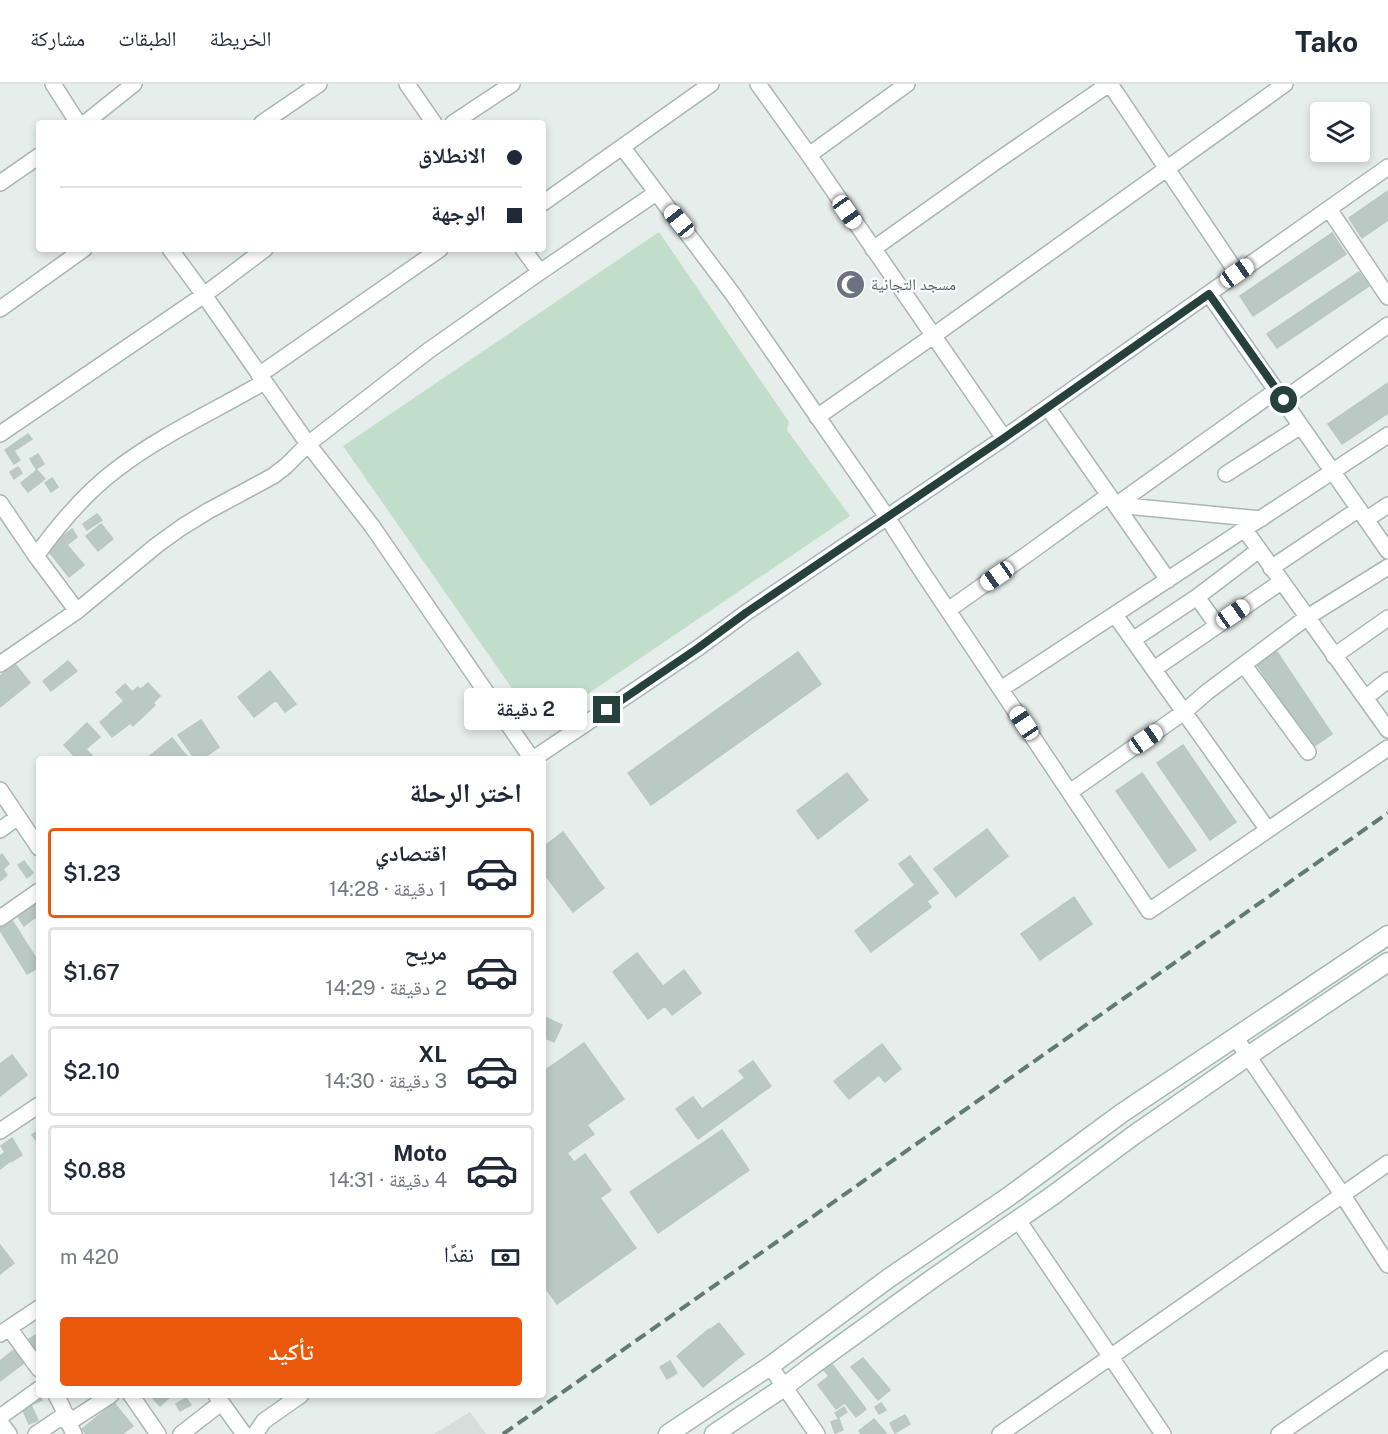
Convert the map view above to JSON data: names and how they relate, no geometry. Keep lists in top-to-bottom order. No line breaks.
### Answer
{"places":{"mosque":["مسجد التجانية"]},"page":{"header":"Tako","nav":["الخريطة","الطبقات","مشاركة"],"banner":["الانطلاق","الوجهة"],"bubble":"2 دقيقة","heading":"اختر الرحلة","list":[{"name":"اقتصادي","note":"1 دقيقة · 14:28","value":"$1.23"},{"name":"مريح","note":"2 دقيقة · 14:29","value":"$1.67"},{"name":"XL","note":"3 دقيقة · 14:30","value":"$2.10"},{"name":"Moto","note":"4 دقيقة · 14:31","value":"$0.88"}],"pay":["نقدًا","420 m"],"buttons":"تأكيد"}}
